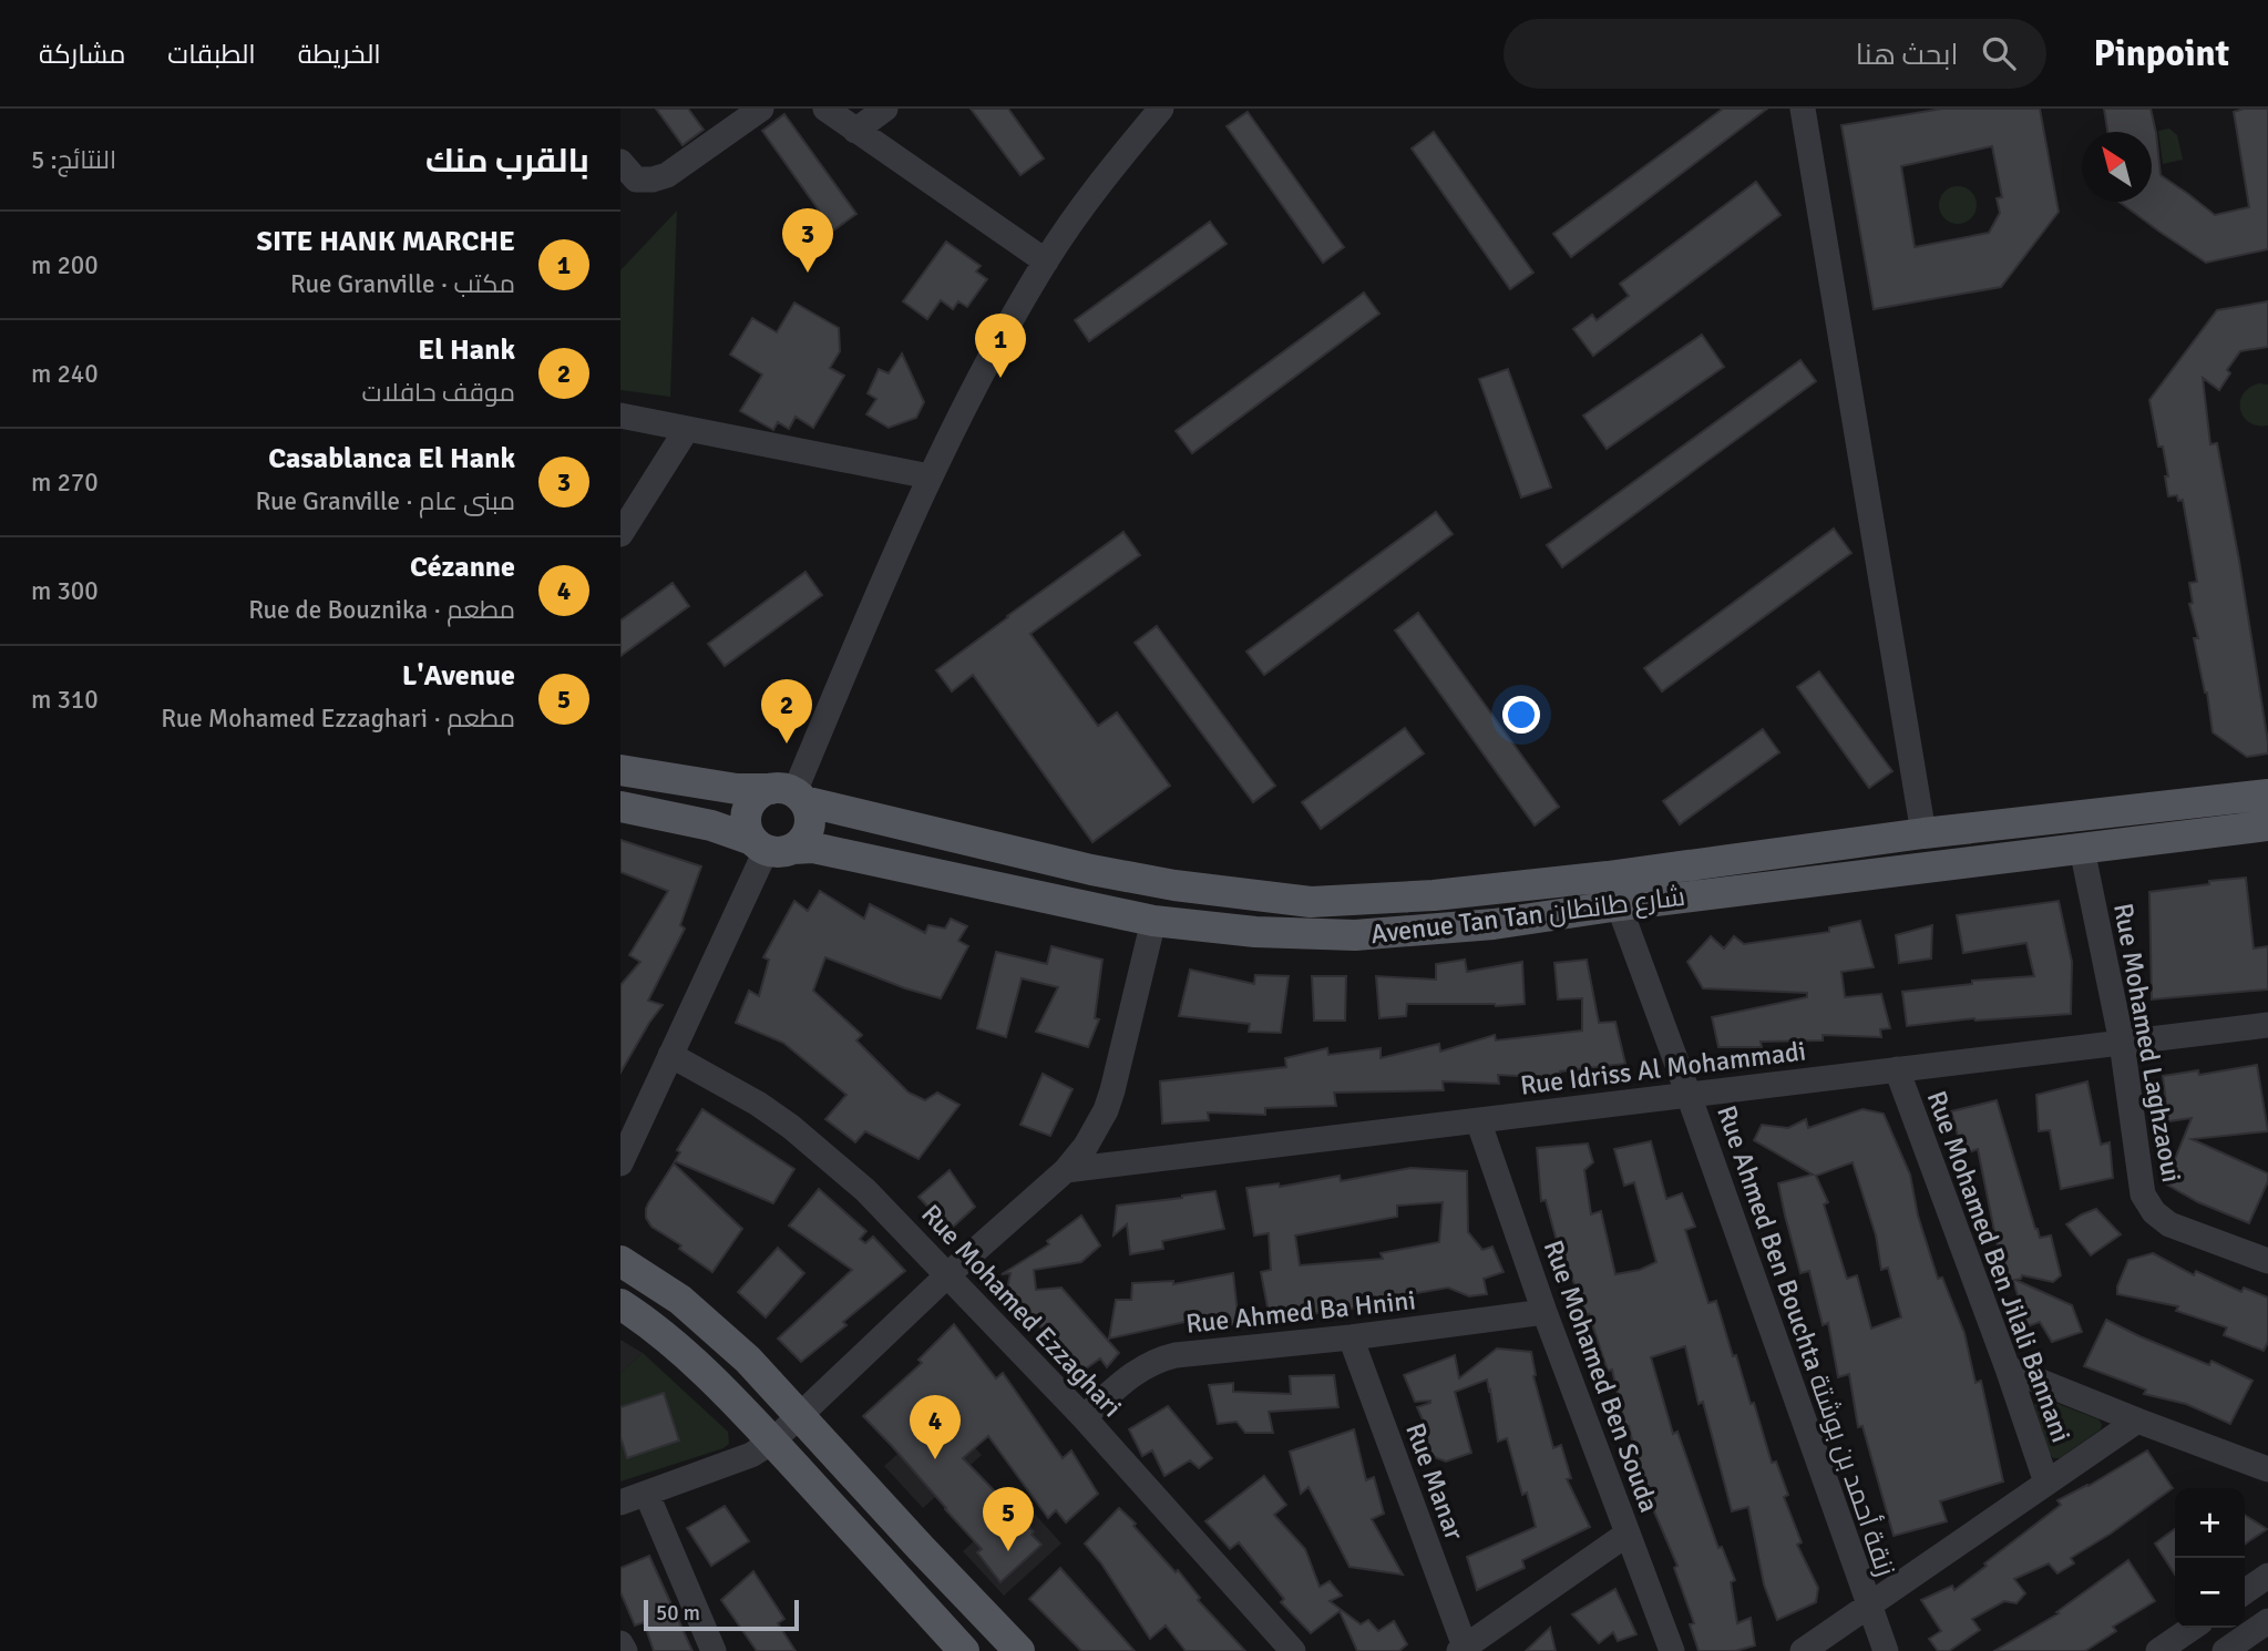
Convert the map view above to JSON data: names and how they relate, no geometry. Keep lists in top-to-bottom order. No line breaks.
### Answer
{"streets":{"main road":["Avenue Tan Tan شارع طانطان"],"street":["Rue Mohamed Laghzaoui","Rue Idriss Al Mohammadi","Rue Mohamed Ben Jilali Bannani","Rue Mohamed Ezzaghari","Rue Ahmed Ba Hnini","Rue Ahmed Ben Bouchta زنقة أحمد بن بوشتة","Rue Mohamed Ben Souda","Rue Manar"]},"crossings":[["Avenue Tan Tan شارع طانطان","Rue Mohamed Laghzaoui"],["Avenue Tan Tan شارع طانطان","Rue Ahmed Ben Bouchta زنقة أحمد بن بوشتة"],["Rue Mohamed Laghzaoui","Rue Idriss Al Mohammadi"],["Rue Idriss Al Mohammadi","Rue Mohamed Ben Jilali Bannani"],["Rue Idriss Al Mohammadi","Rue Ahmed Ben Bouchta زنقة أحمد بن بوشتة"],["Rue Idriss Al Mohammadi","Rue Mohamed Ben Souda"],["Rue Mohamed Ezzaghari","Rue Ahmed Ba Hnini"],["Rue Ahmed Ba Hnini","Rue Mohamed Ben Souda"],["Rue Ahmed Ba Hnini","Rue Manar"]],"scale_bar":"50 m","north":"top left","page":{"header":"Pinpoint","search":"ابحث هنا","nav":["الخريطة","الطبقات","مشاركة"],"heading":["بالقرب منك","النتائج: 5"],"pins":["3","1","2","4","5"],"list":[{"mark":"1","name":"SITE HANK MARCHE","note":"مكتب · Rue Granville","value":"200 m"},{"mark":"2","name":"El Hank","note":"موقف حافلات","value":"240 m"},{"mark":"3","name":"Casablanca El Hank","note":"مبنى عام · Rue Granville","value":"270 m"},{"mark":"4","name":"Cézanne","note":"مطعم · Rue de Bouznika","value":"300 m"},{"mark":"5","name":"L'Avenue","note":"مطعم · Rue Mohamed Ezzaghari","value":"310 m"}],"map_buttons":["+","−"],"scale":"50 m"}}
